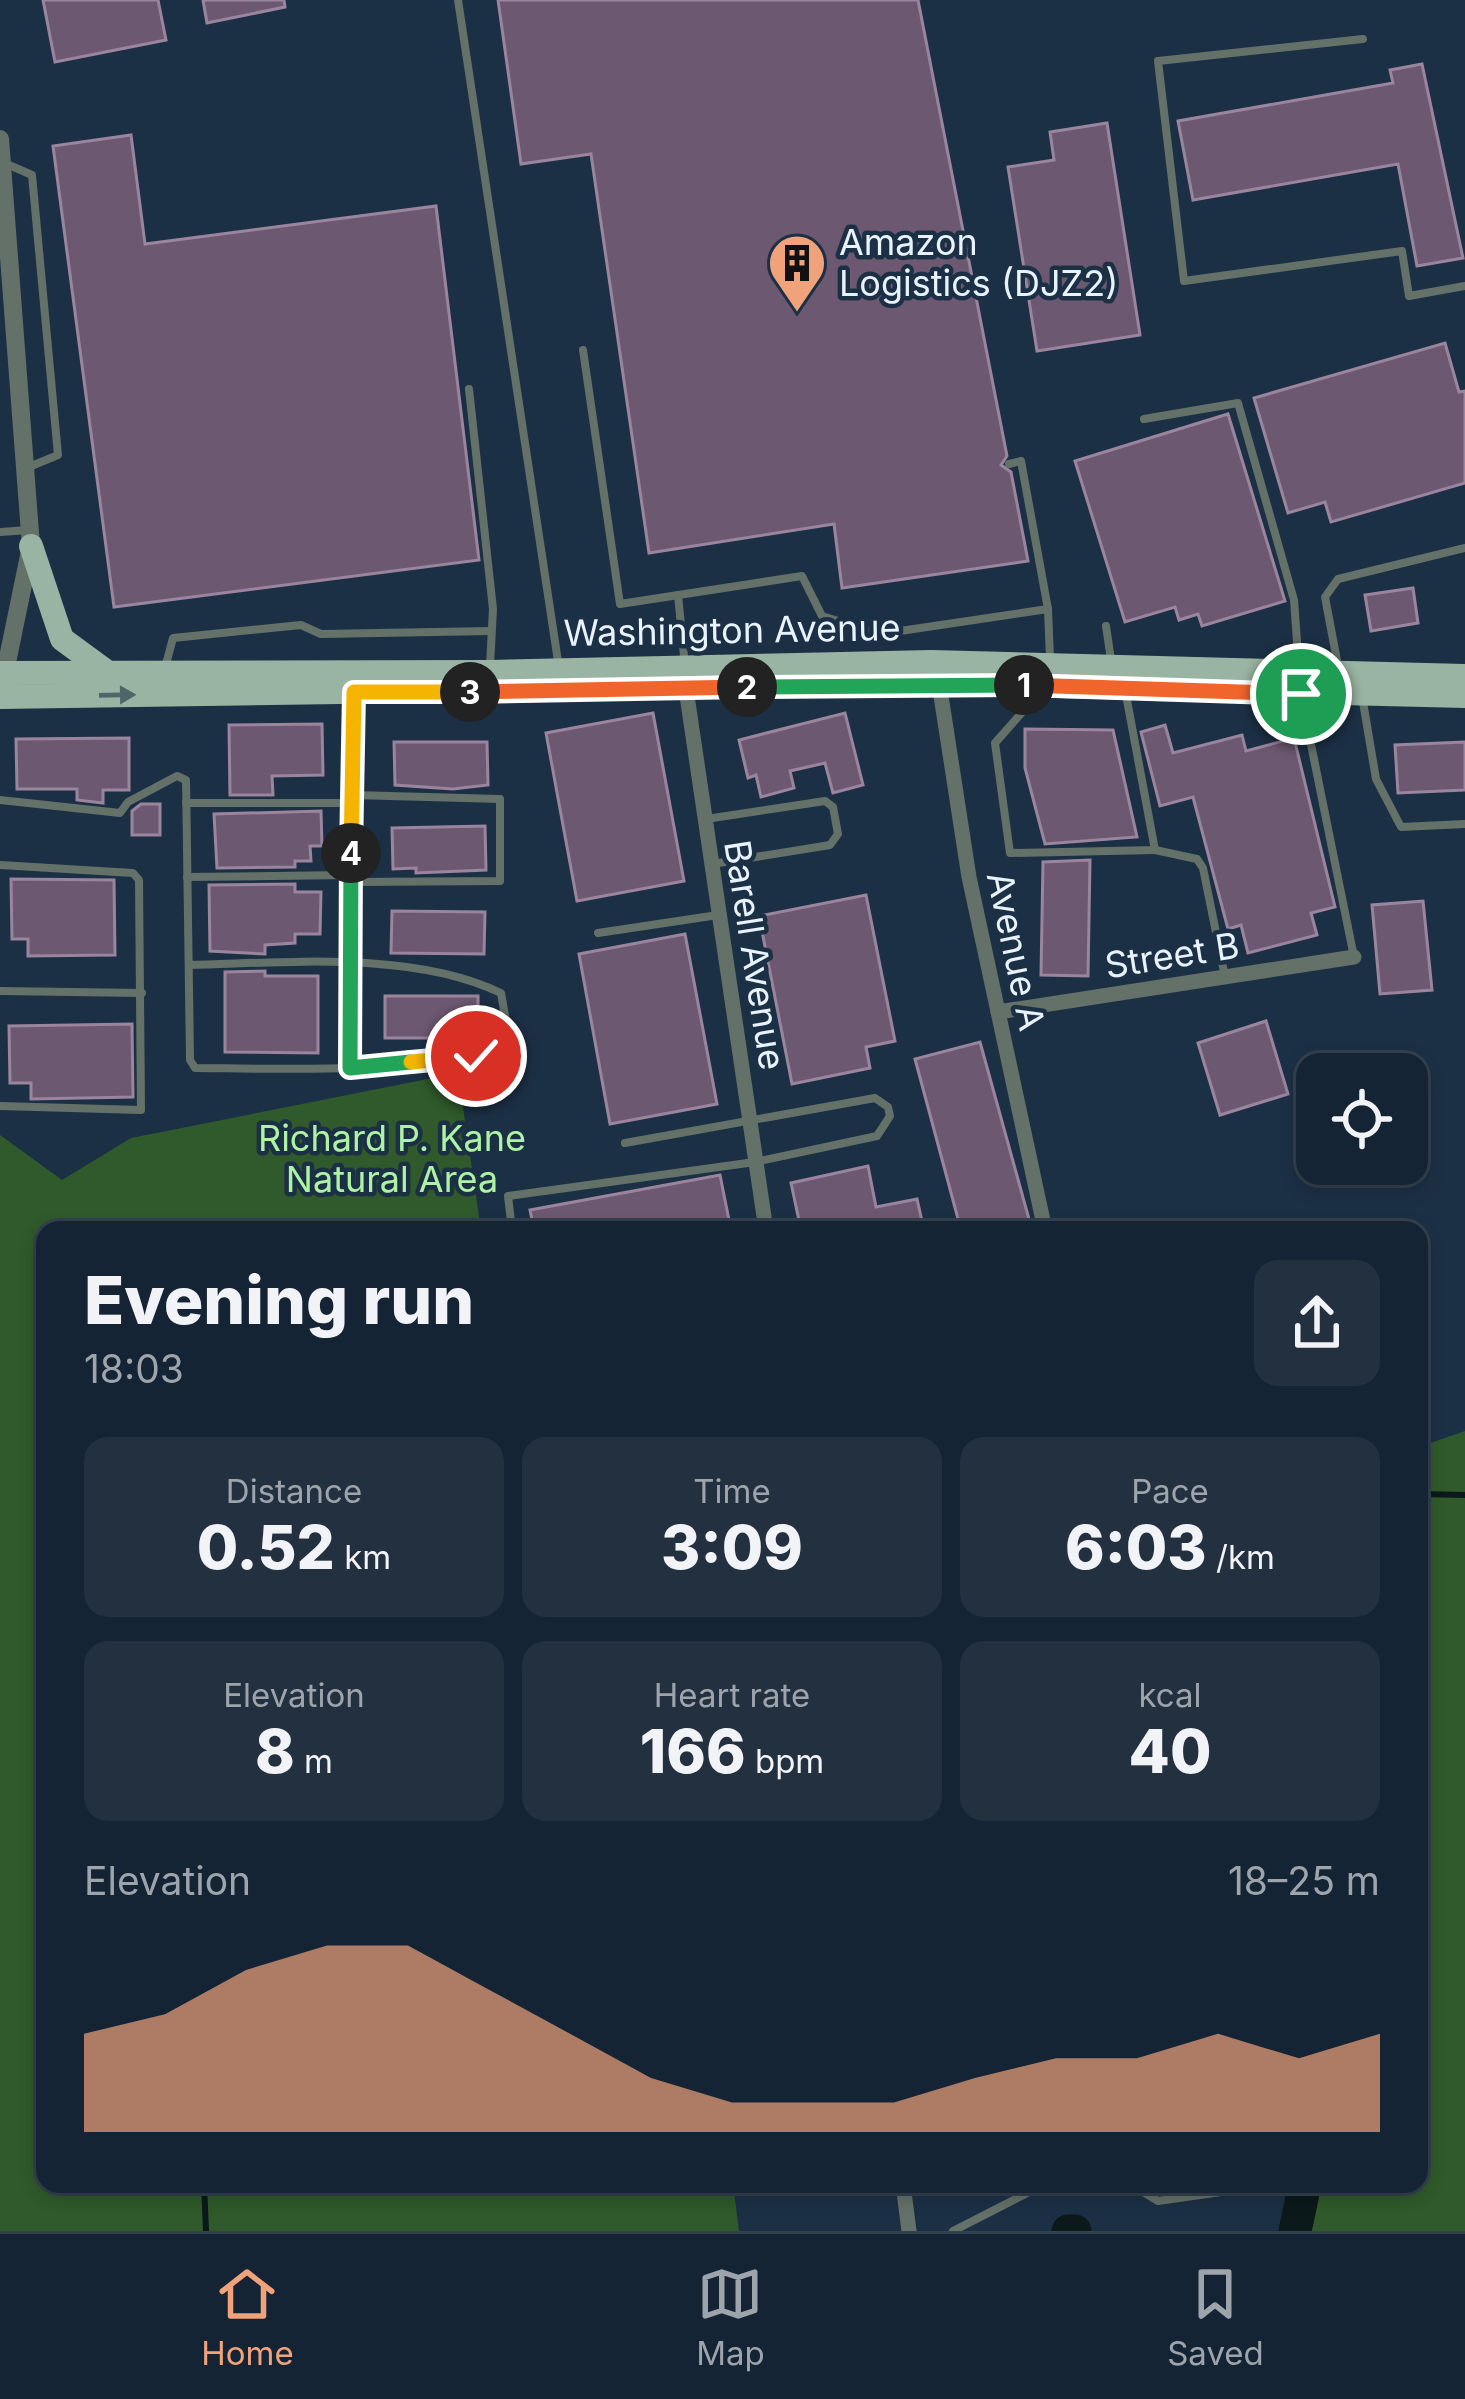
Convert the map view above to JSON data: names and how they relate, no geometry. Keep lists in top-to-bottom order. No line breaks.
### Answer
{"streets":{"main road":["Washington Avenue"],"street":["Avenue A","Barell Avenue","Street B"]},"crossings":[["Washington Avenue","Avenue A"],["Washington Avenue","Barell Avenue"],["Avenue A","Street B"]],"parks":["Richard P. Kane Natural Area"],"places":{"building":["Amazon Logistics (DJZ2)"]},"page":{"pins":["1","2","3","4"],"heading":["Evening run","18:03"],"stats":[["Distance","0.52 km"],["Time","3:09"],["Pace","6:03 /km"],["Elevation","8 m"],["Heart rate","166 bpm"],["kcal","40"]],"chart":["Elevation","18–25 m"],"tabs":["Home","Map","Saved"]}}
